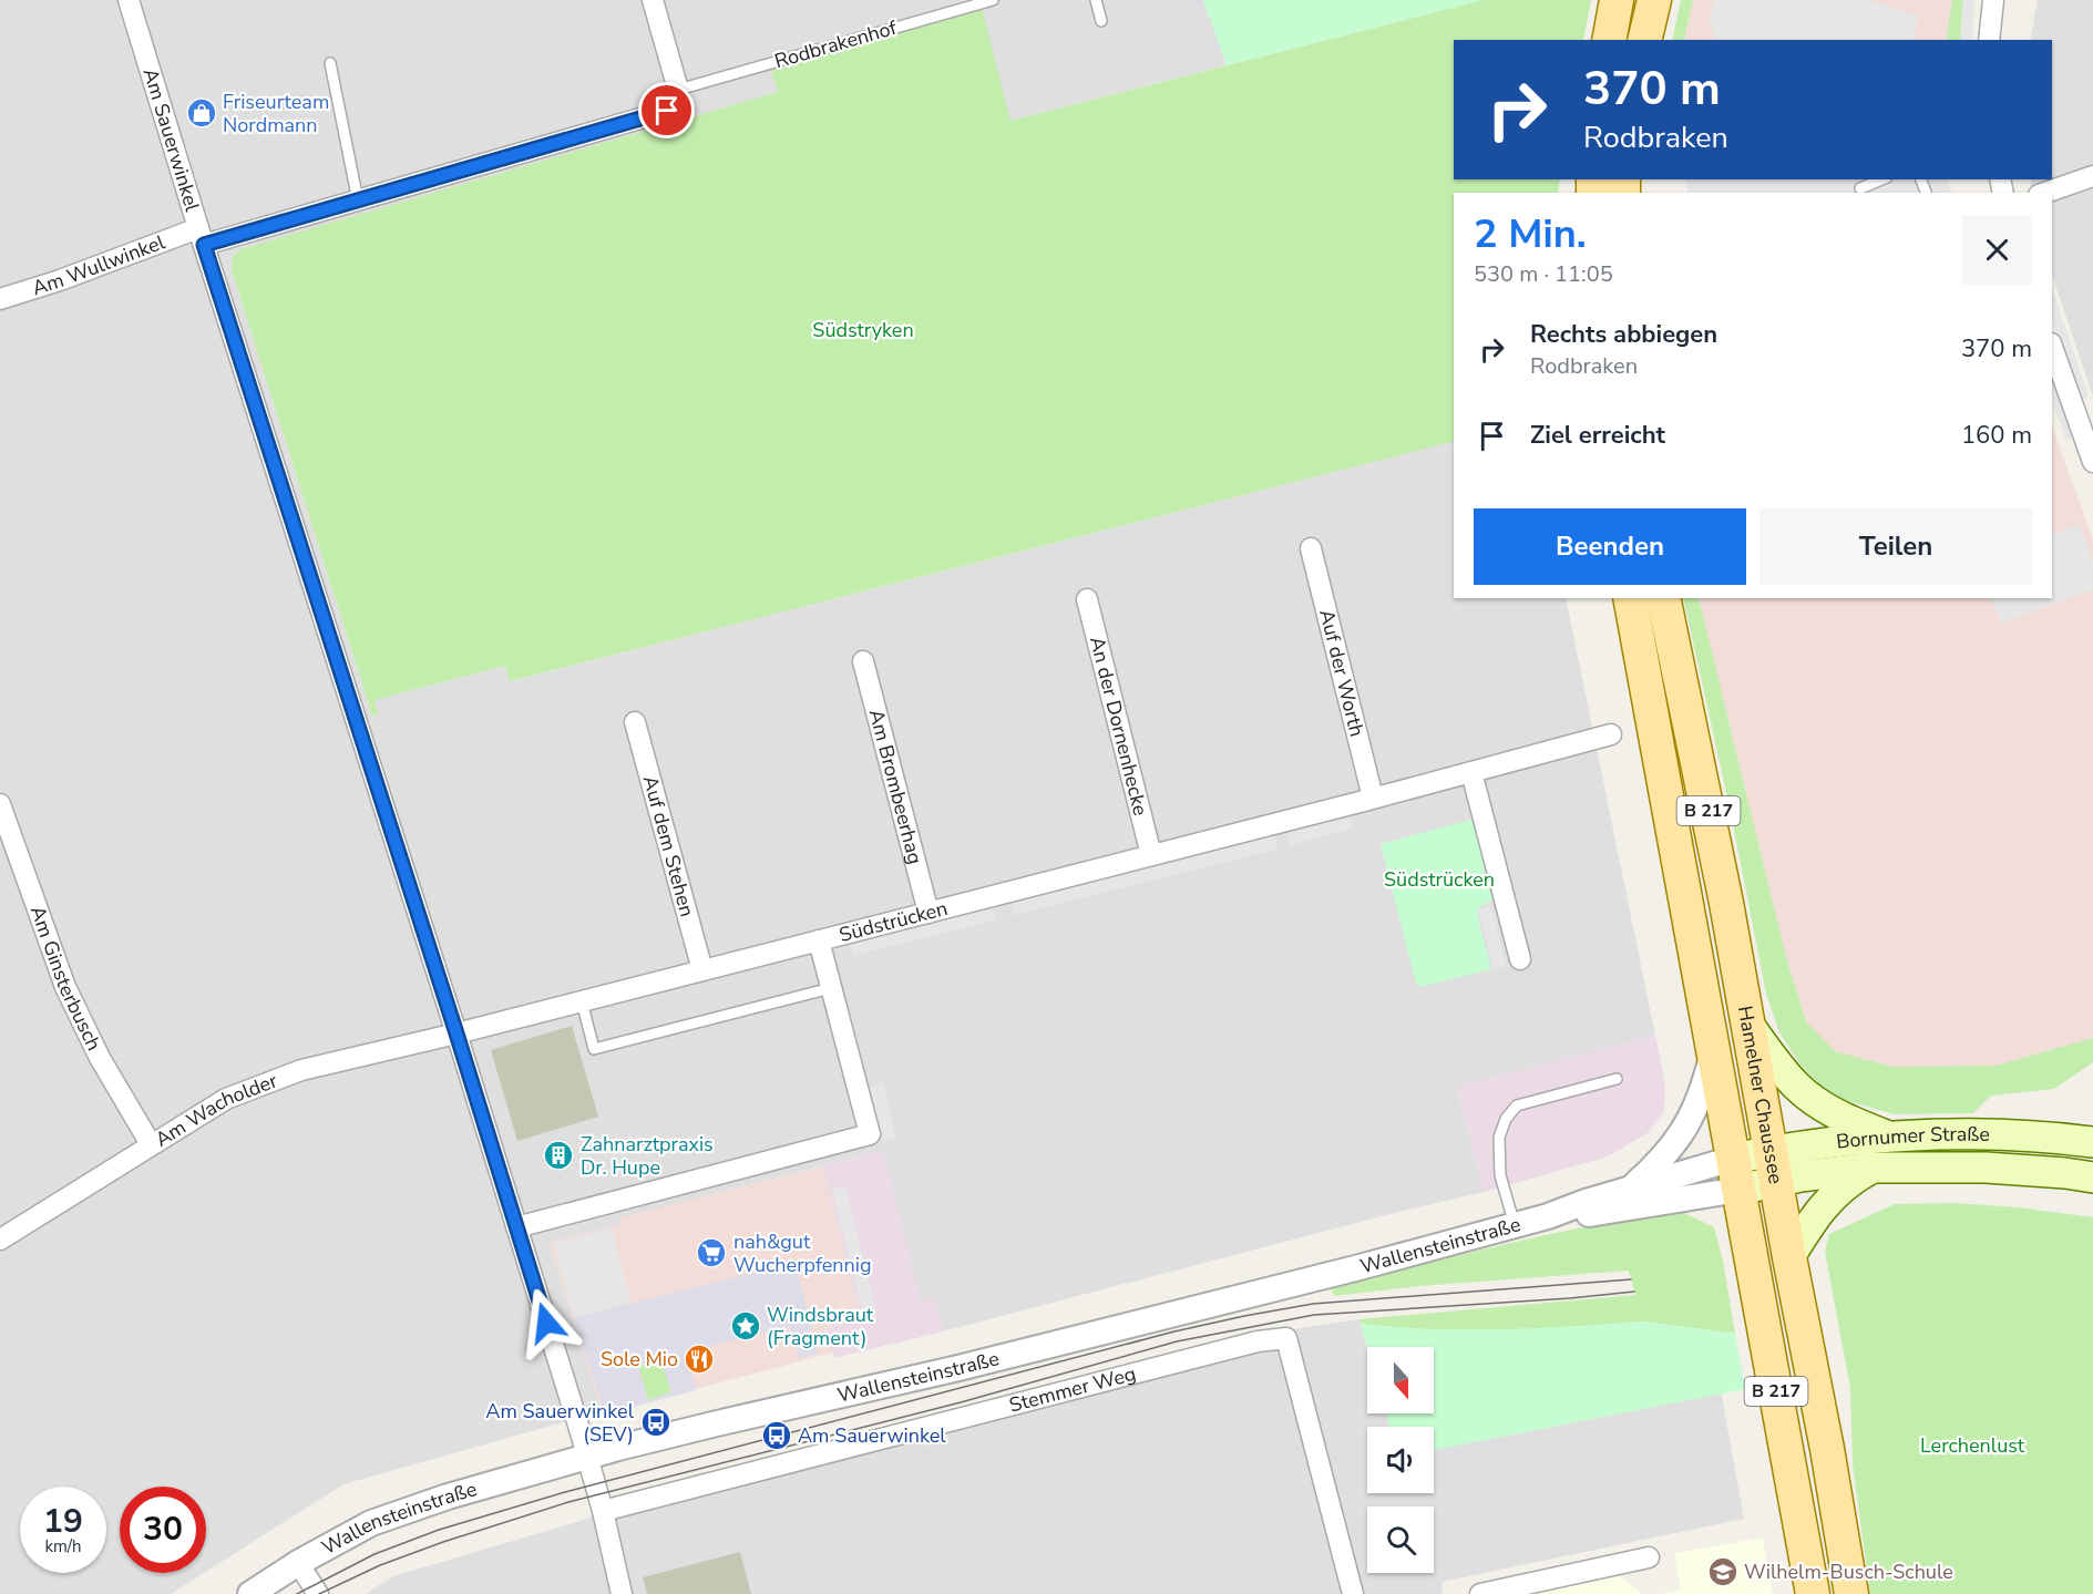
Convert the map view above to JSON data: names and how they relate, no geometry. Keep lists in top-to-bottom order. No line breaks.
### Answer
{"streets":{"main road":["B 217","Hamelner Chaussee","Bornumer Straße"],"street":["Am Sauerwinkel","Am Wullwinkel","Auf der Worth","An der Dornenhecke","Am Brombeerhag","Auf dem Stehen","Südstrücken","Am Ginsterbusch","Am Wacholder","Wallensteinstraße","Stemmer Weg"],"lane":["Rodbrakenhof"]},"crossings":[["Rodbrakenhof","Am Wullwinkel"],["Am Sauerwinkel","Am Wullwinkel"],["Am Sauerwinkel","Südstrücken"],["Am Sauerwinkel","Am Wacholder"],["Am Sauerwinkel","Wallensteinstraße"],["Am Sauerwinkel","Stemmer Weg"],["Auf der Worth","Südstrücken"],["An der Dornenhecke","Südstrücken"],["Am Brombeerhag","Südstrücken"],["Auf dem Stehen","Südstrücken"],["Südstrücken","Am Wacholder"],["Am Ginsterbusch","Am Wacholder"],["Hamelner Chaussee","Bornumer Straße"],["Hamelner Chaussee","Wallensteinstraße"],["Bornumer Straße","Wallensteinstraße"]],"parks":["Südstryken","Südstrücken","Lerchenlust"],"places":{"shop":["Friseurteam Nordmann"],"building":["Zahnarztpraxis Dr. Hupe"],"supermarket":["nah&gut Wucherpfennig"],"place":["Windsbraut (Fragment)"],"restaurant":["Sole Mio"],"bus stop":["Am Sauerwinkel (SEV)","Am Sauerwinkel"],"school or university":["Wilhelm-Busch-Schule"]},"north":"bottom","page":{"turn":["370 m","Rodbraken"],"heading":["2 Min.","530 m · 11:05"],"list":[{"name":"Rechts abbiegen","note":"Rodbraken","value":"370 m"},{"name":"Ziel erreicht","value":"160 m"}],"buttons":["Beenden","Teilen"],"speed":"19 km/h","limit":"30"}}
